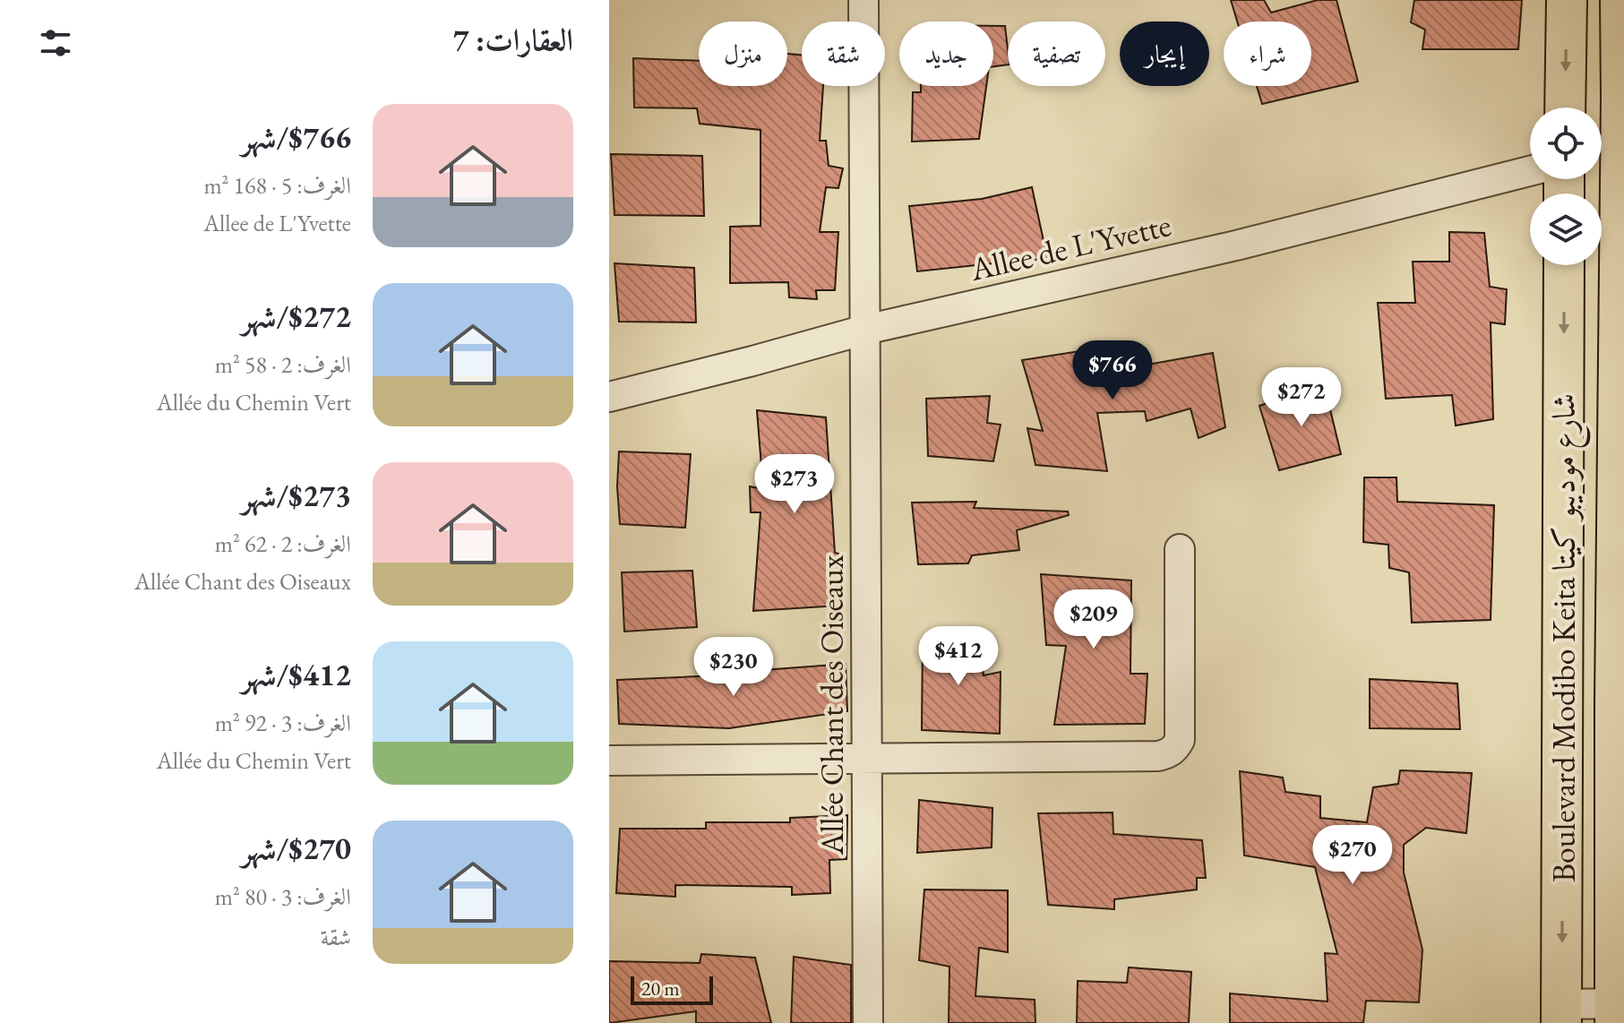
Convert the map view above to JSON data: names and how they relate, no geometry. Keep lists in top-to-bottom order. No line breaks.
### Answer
{"streets":{"main road":["Boulevard Modibo Keita شارع موديبو كيتا"],"street":["Allee de L'Yvette","Allée Chant des Oiseaux"]},"crossings":[["Allee de L'Yvette","Allée Chant des Oiseaux"]],"scale_bar":"20 m","page":{"heading":"العقارات: 7","chip":["شراء","إيجار","تصفية","جديد","شقة","منزل"],"list":[{"name":"$766/شهر","note":"الغرف: 5 · 168 m² · Allee de L'Yvette"},{"name":"$272/شهر","note":"الغرف: 2 · 58 m² · Allée du Chemin Vert"},{"name":"$273/شهر","note":"الغرف: 2 · 62 m² · Allée Chant des Oiseaux"},{"name":"$412/شهر","note":"الغرف: 3 · 92 m² · Allée du Chemin Vert"},{"name":"$270/شهر","note":"الغرف: 3 · 80 m² · شقة"}],"price":["$766","$272","$273","$209","$412","$230","$270"],"scale":"20 m"}}
